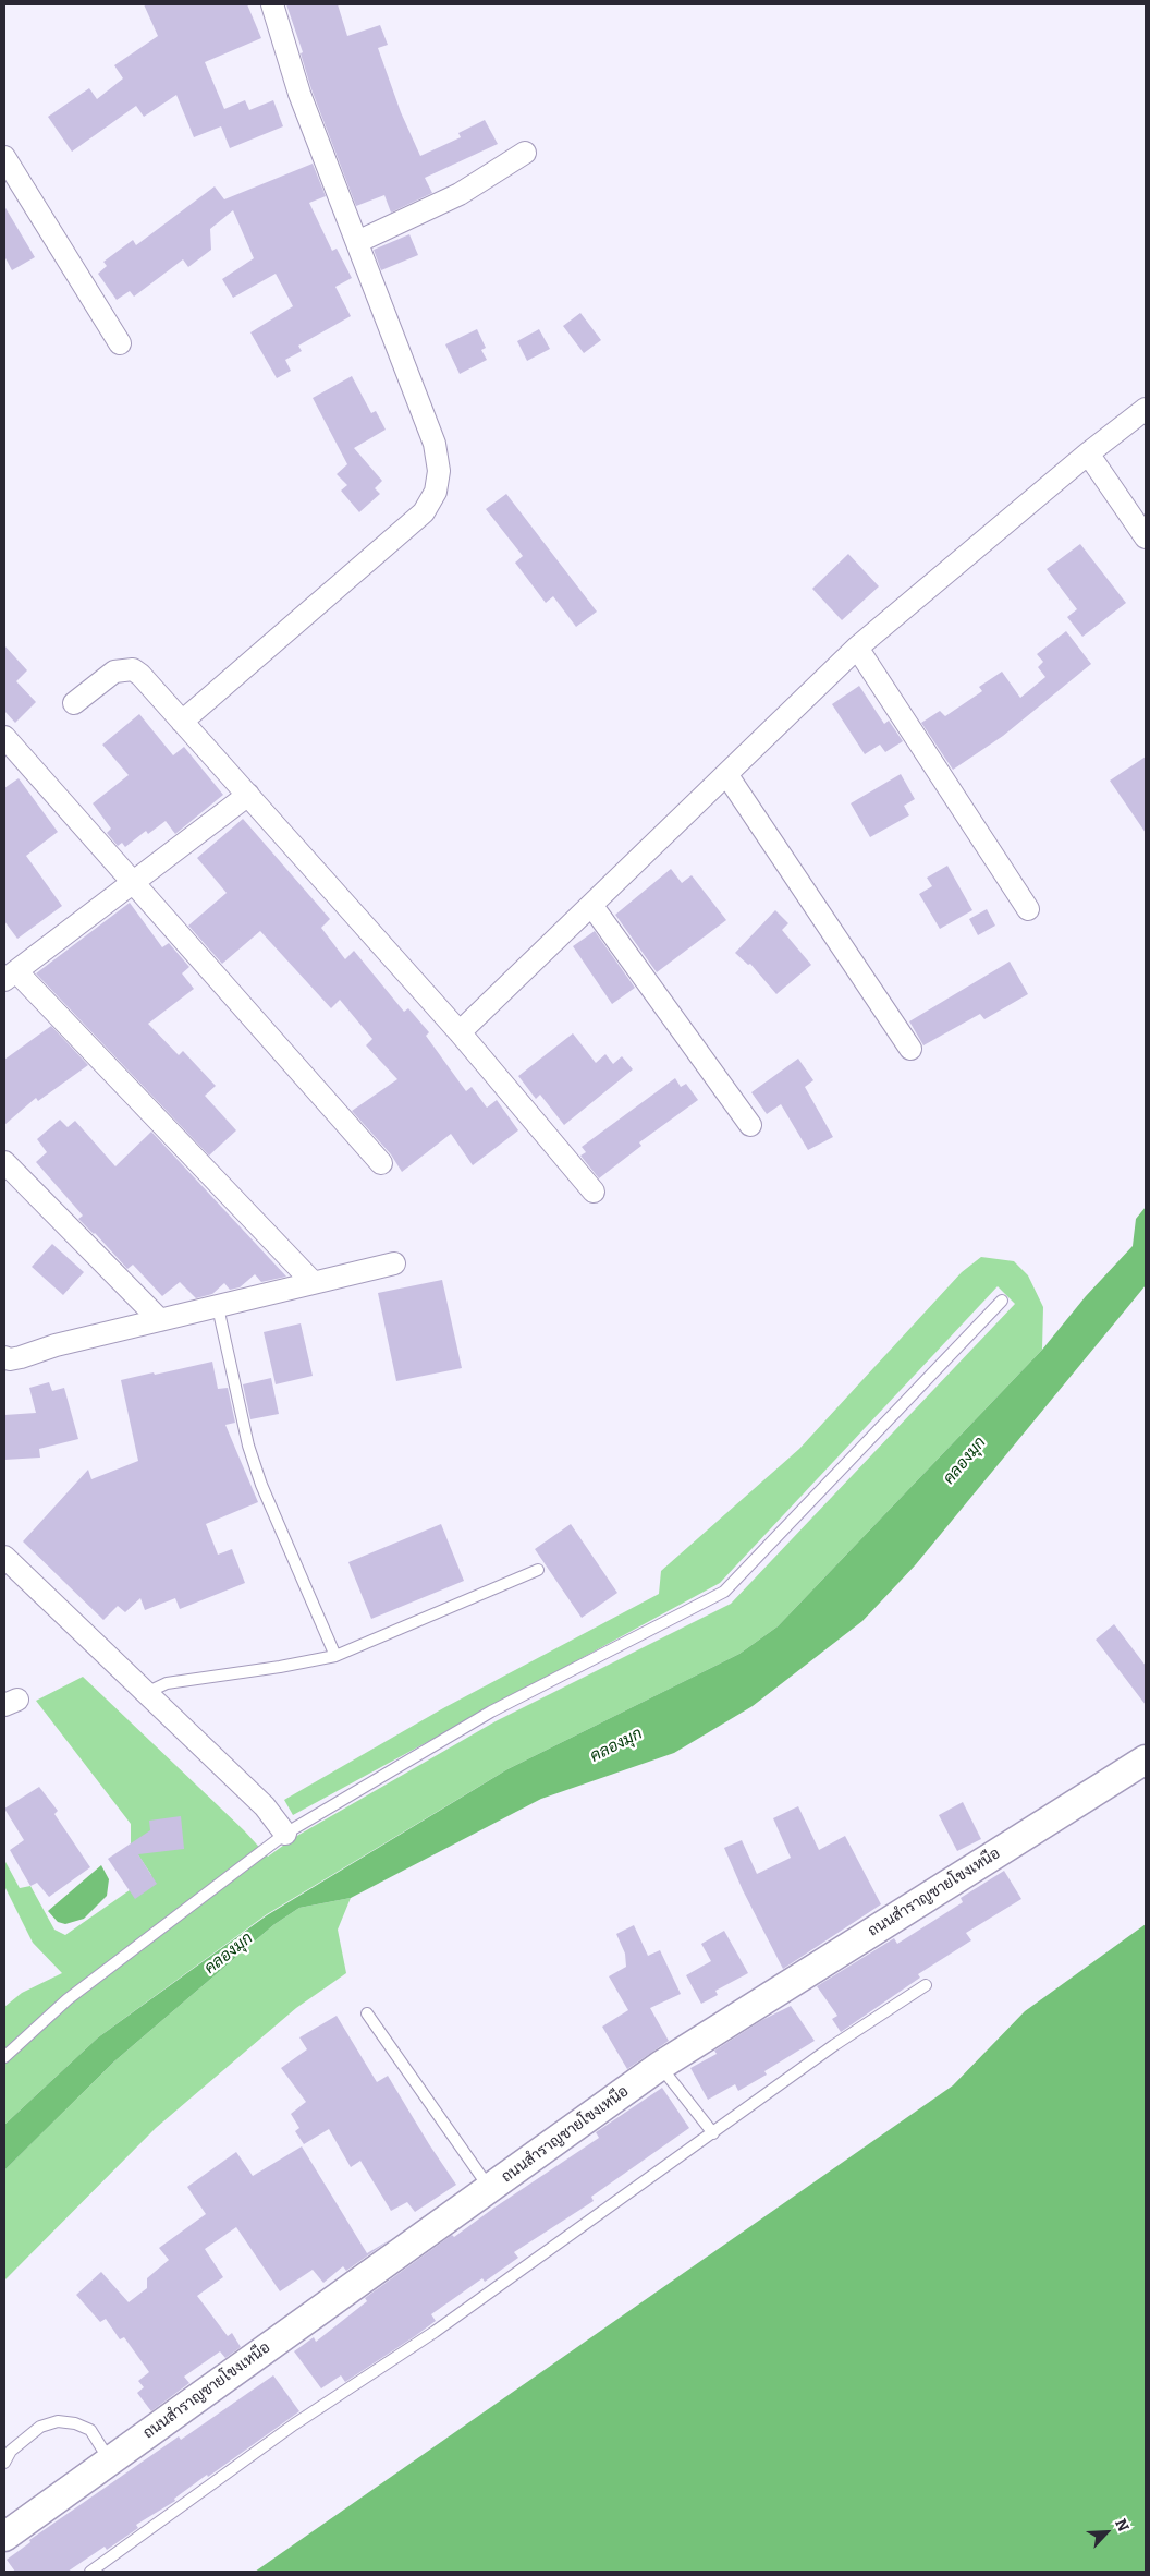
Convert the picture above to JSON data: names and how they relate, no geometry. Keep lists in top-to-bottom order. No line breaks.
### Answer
{"streets":{"street":["ถนนสำราญชายโขงเหนือ"]},"water":["คลองมุก"],"north":"top right"}
